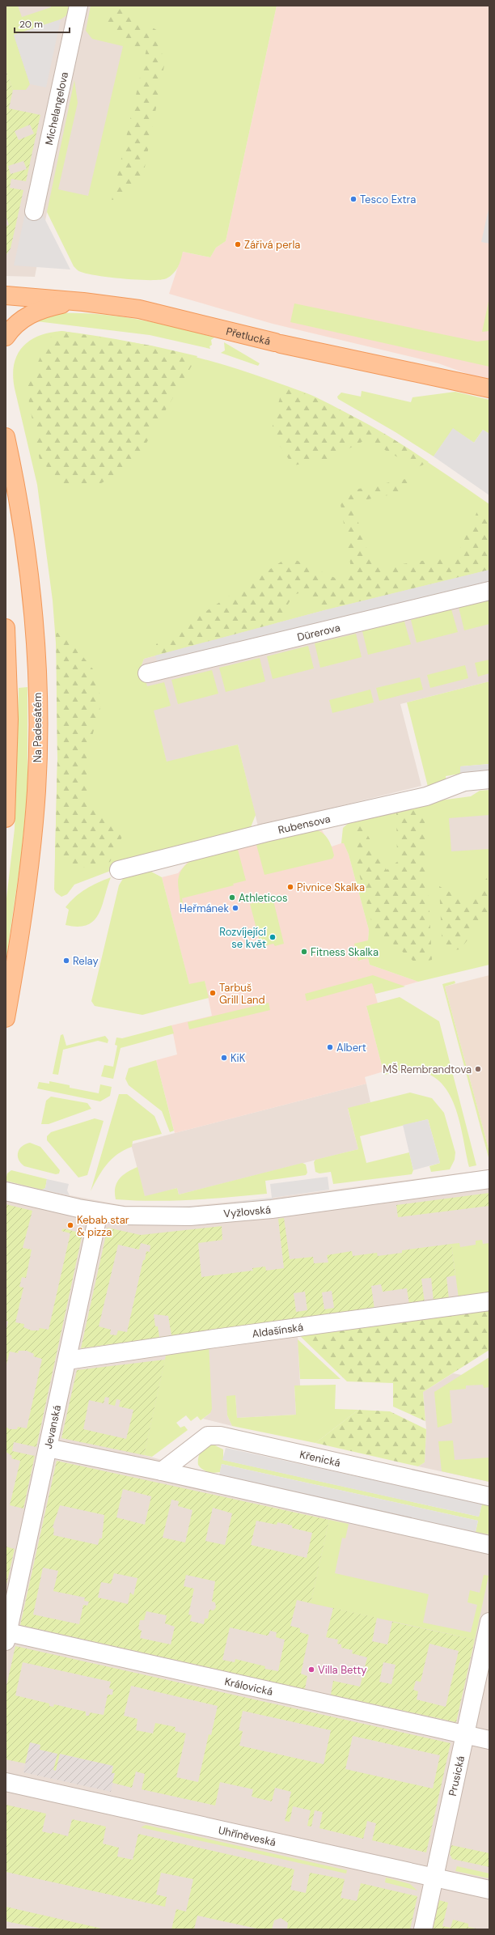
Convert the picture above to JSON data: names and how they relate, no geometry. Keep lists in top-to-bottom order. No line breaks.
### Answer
{"streets":{"main road":["Přetlucká","Na Padesátém"],"street":["Michelangelova","Dürerova","Rubensova","Vyžlovská","Aldašínská","Jevanská","Křenická","Královická","Prusická","Uhříněveská"]},"crossings":[["Vyžlovská","Jevanská"],["Aldašínská","Jevanská"],["Jevanská","Královická"],["Královická","Prusická"],["Prusická","Uhříněveská"]],"places":["Tesco Extra","Zářivá perla","Pivnice Skalka","Athleticos","Heřmánek","Rozvíjející se květ","Fitness Skalka","Relay","Tarbuš Grill Land","Albert","KiK","MŠ Rembrandtova","Kebab star & pizza","Villa Betty"],"scale_bar":"20 m"}
